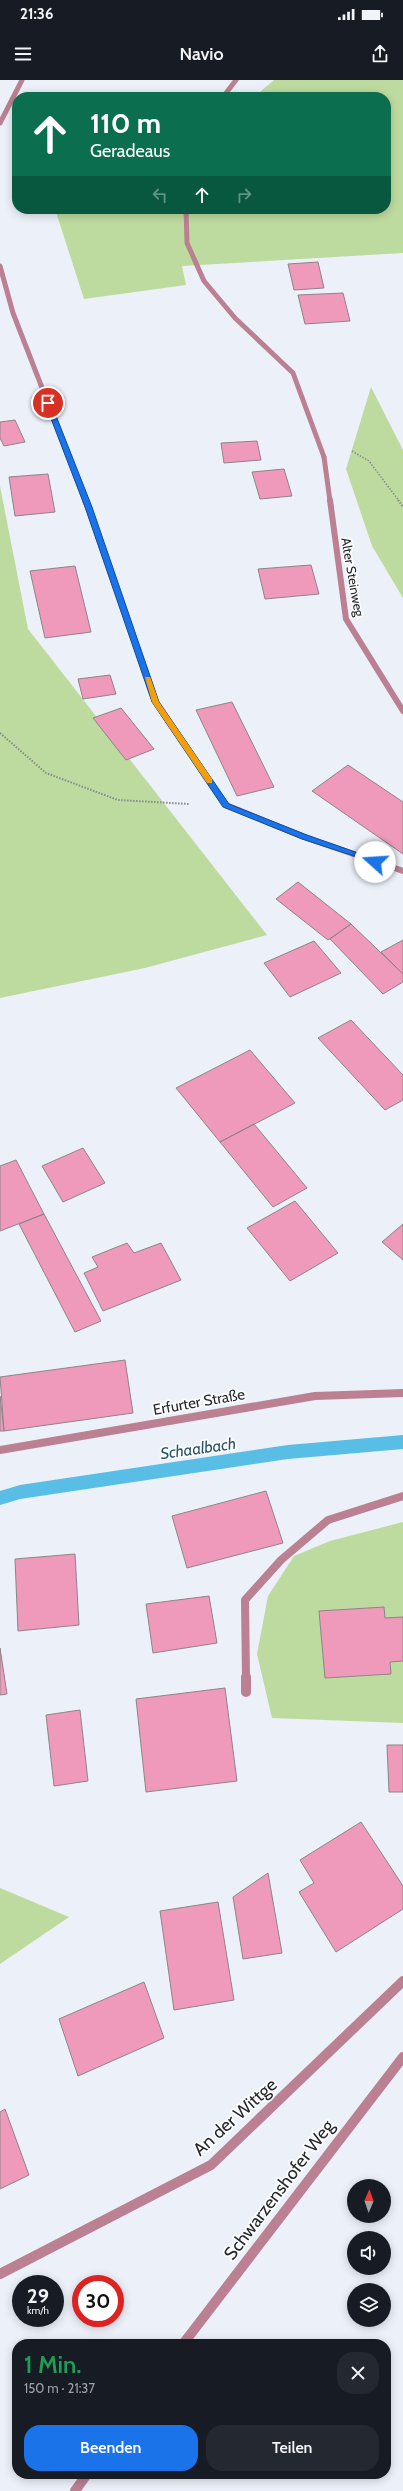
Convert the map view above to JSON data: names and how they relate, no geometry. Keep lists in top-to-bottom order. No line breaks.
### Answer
{"streets":{"street":["Alter Steinweg","Erfurter Straße","An der Wittge","Schwarzenshofer Weg"]},"water":["Schaalbach"],"north":"top","page":{"status":"21:36","header":"Navio","turn":["110 m","Geradeaus"],"speed":"29 km/h","limit":"30","heading":["1 Min.","150 m · 21:37"],"buttons":["Beenden","Teilen"]}}
